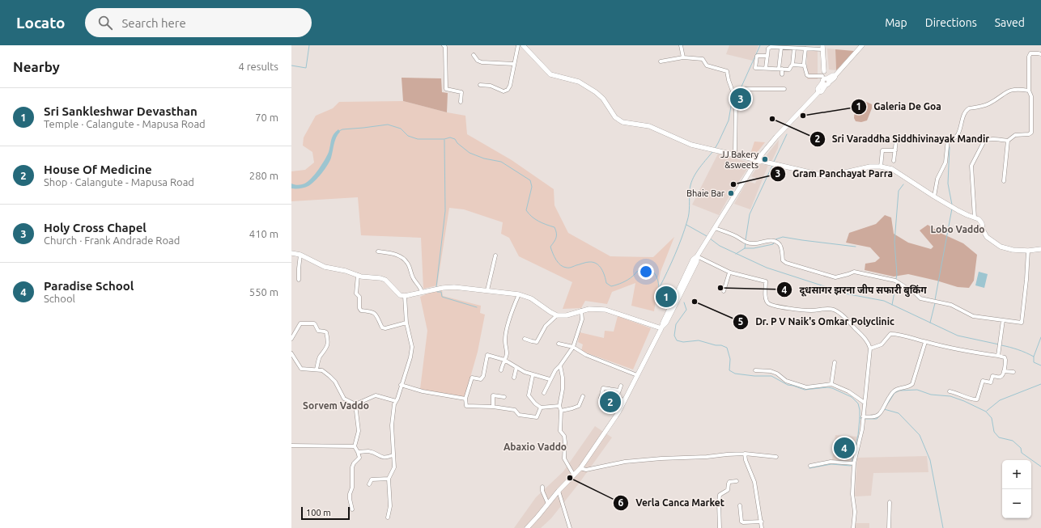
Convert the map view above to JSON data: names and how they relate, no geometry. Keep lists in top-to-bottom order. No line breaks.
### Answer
{"districts":["Lobo Vaddo","Sorvem Vaddo","Abaxio Vaddo"],"places":["Galeria De Goa","Sri Varaddha Siddhivinayak Mandir","JJ Bakery &sweets","Gram Panchayat Parra","Bhaie Bar","दूधसागर झरना जीप सफारी बुकिंग","Dr. P V Naik's Omkar Polyclinic","Verla Canca Market"],"scale_bar":"100 m","page":{"header":"Locato","search":"Search here","nav":["Map","Directions","Saved"],"heading":["Nearby","4 results"],"pins":["3","1","2","4"],"list":[{"mark":"1","name":"Sri Sankleshwar Devasthan","note":"Temple · Calangute - Mapusa Road","value":"70 m"},{"mark":"2","name":"House Of Medicine","note":"Shop · Calangute - Mapusa Road","value":"280 m"},{"mark":"3","name":"Holy Cross Chapel","note":"Church · Frank Andrade Road","value":"410 m"},{"mark":"4","name":"Paradise School","note":"School","value":"550 m"}],"map_buttons":["+","−"],"scale":"100 m"}}
